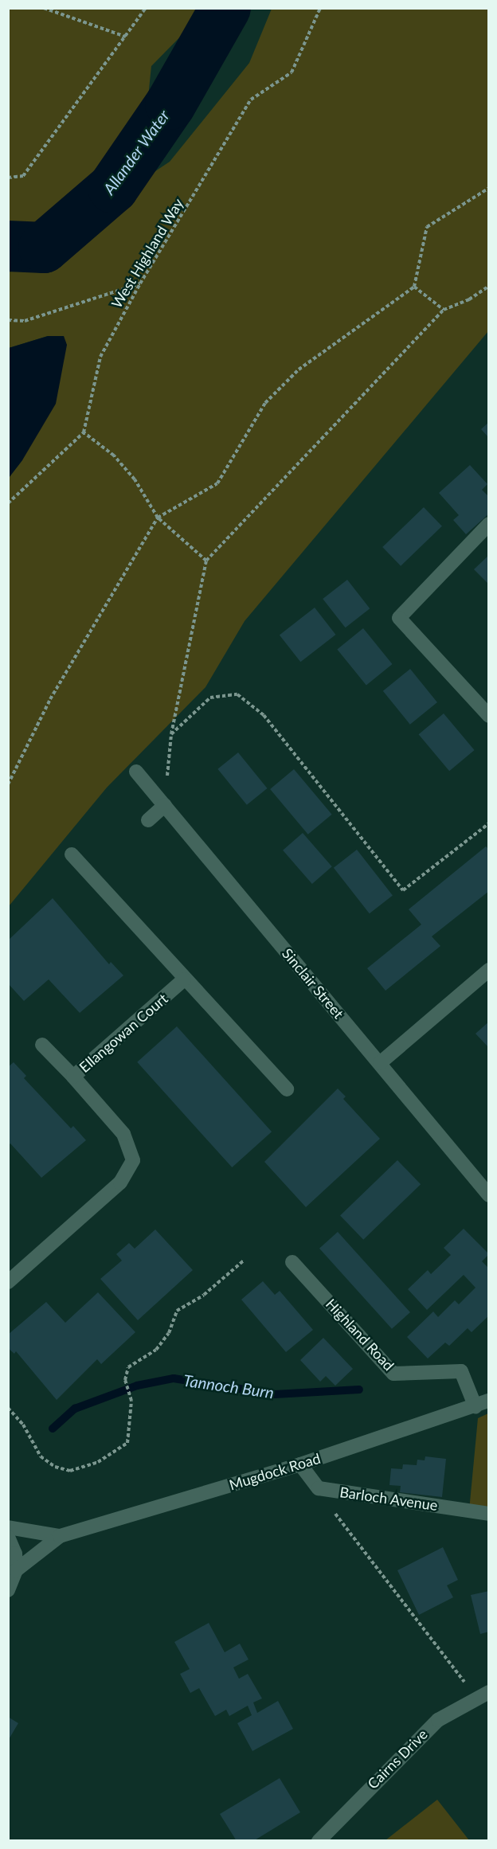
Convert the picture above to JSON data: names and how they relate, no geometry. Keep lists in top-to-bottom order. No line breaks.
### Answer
{"streets":{"street":["Sinclair Street","Ellangowan Court","Highland Road","Mugdock Road","Barloch Avenue","Cairns Drive"],"path":["West Highland Way"]},"crossings":[["Highland Road","Mugdock Road"],["Mugdock Road","Barloch Avenue"]],"water":["Allander Water","Tannoch Burn"]}
